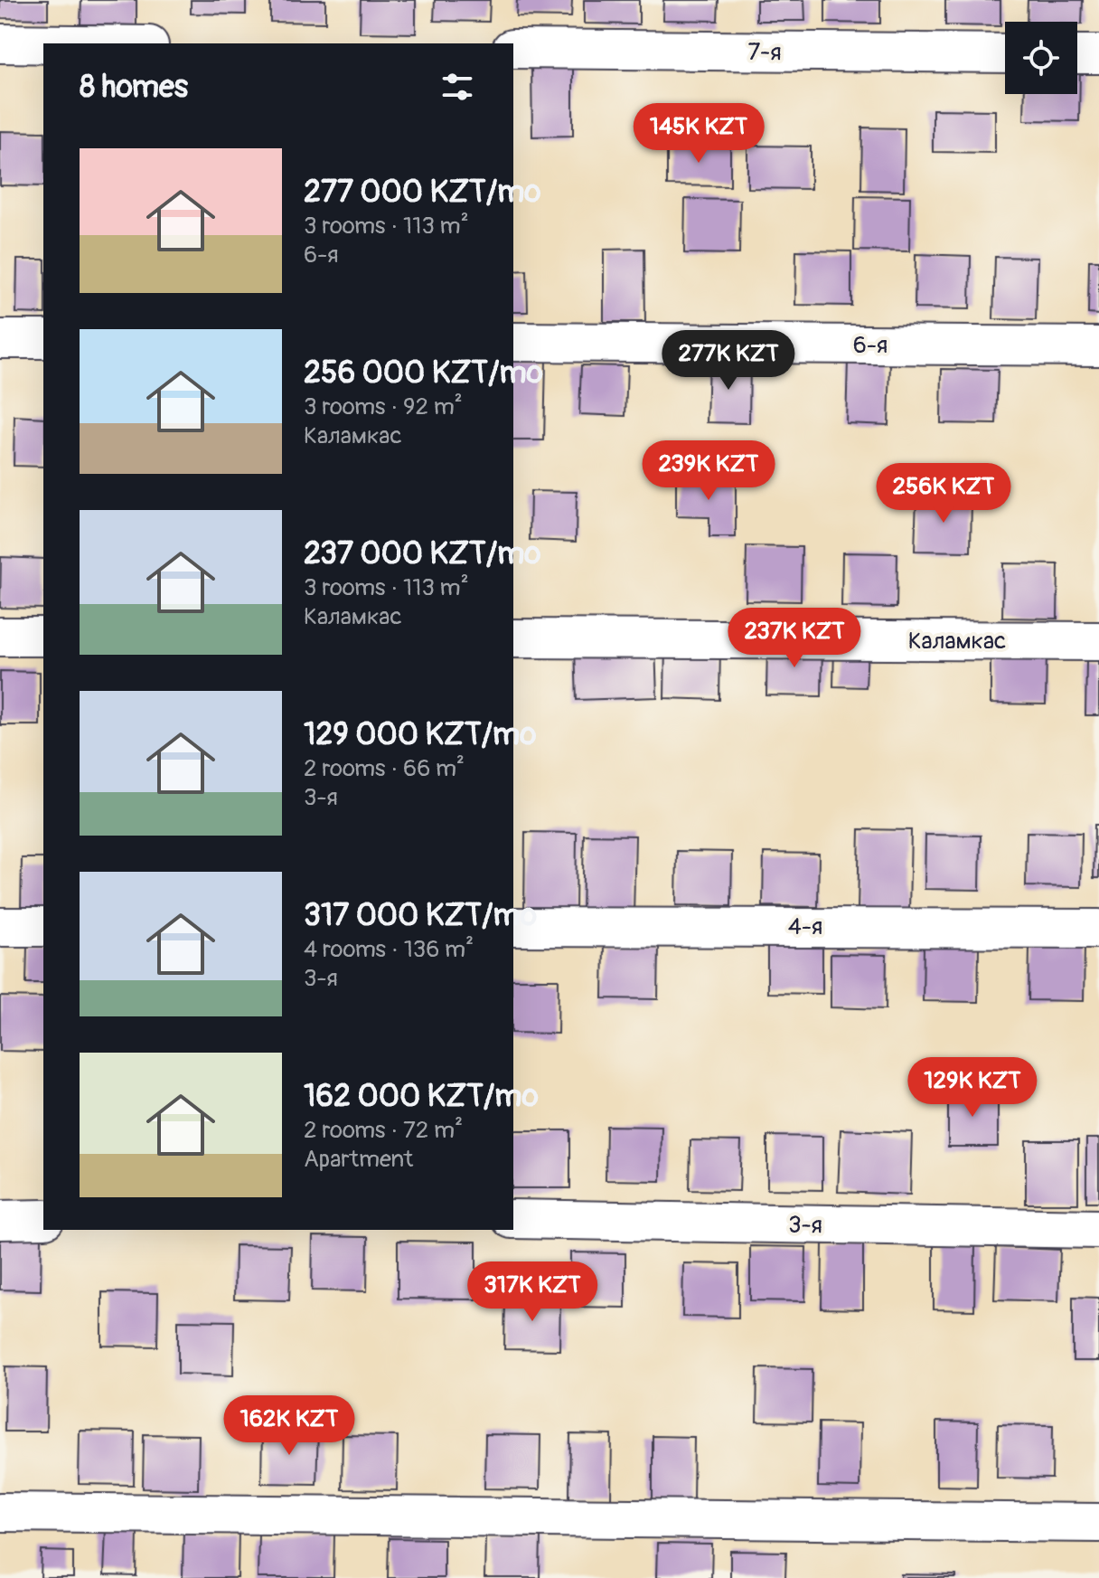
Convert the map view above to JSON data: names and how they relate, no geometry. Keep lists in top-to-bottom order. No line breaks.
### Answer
{"streets":{"street":["7-я","6-я","Каламкас","4-я","3-я"]},"page":{"heading":"8 homes","price":["145K KZT","277K KZT","239K KZT","256K KZT","237K KZT","129K KZT","317K KZT","162K KZT"],"list":[{"name":"277 000 KZT/mo","note":"3 rooms · 113 m² · 6-я"},{"name":"256 000 KZT/mo","note":"3 rooms · 92 m² · Каламкас"},{"name":"237 000 KZT/mo","note":"3 rooms · 113 m² · Каламкас"},{"name":"129 000 KZT/mo","note":"2 rooms · 66 m² · 3-я"},{"name":"317 000 KZT/mo","note":"4 rooms · 136 m² · 3-я"},{"name":"162 000 KZT/mo","note":"2 rooms · 72 m² · Apartment"}]}}
